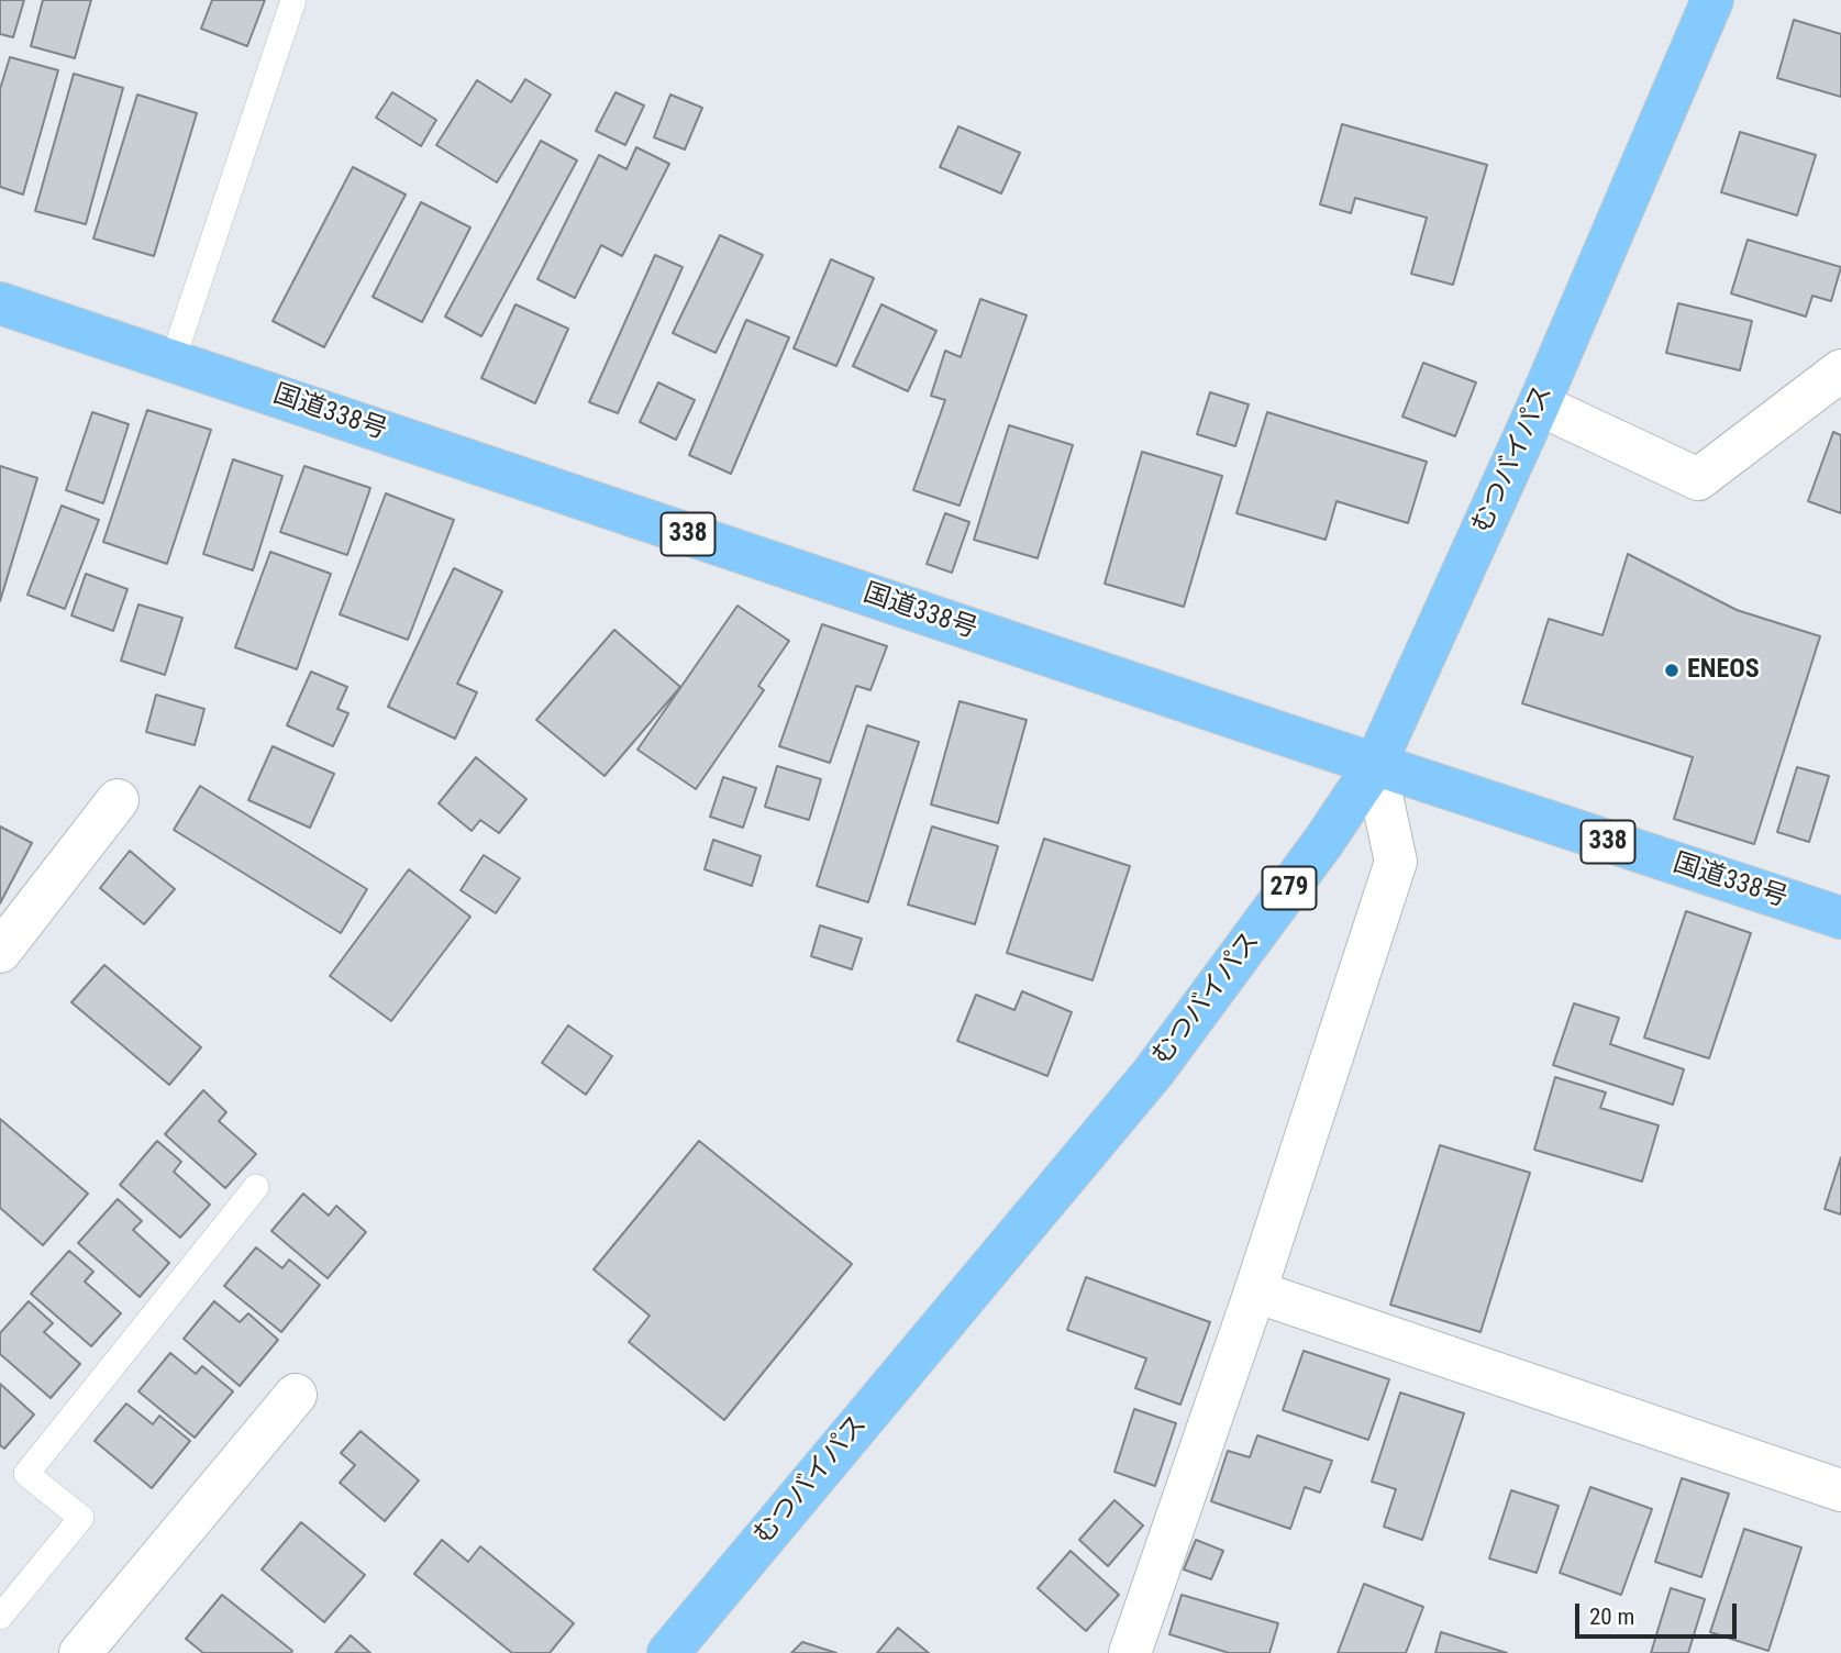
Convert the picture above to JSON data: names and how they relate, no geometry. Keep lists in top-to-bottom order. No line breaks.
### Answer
{"streets":{"highway":["国道338号","むつバイパス","338","279"]},"crossings":[["国道338号","むつバイパス"]],"places":["ENEOS"],"scale_bar":"20 m"}
